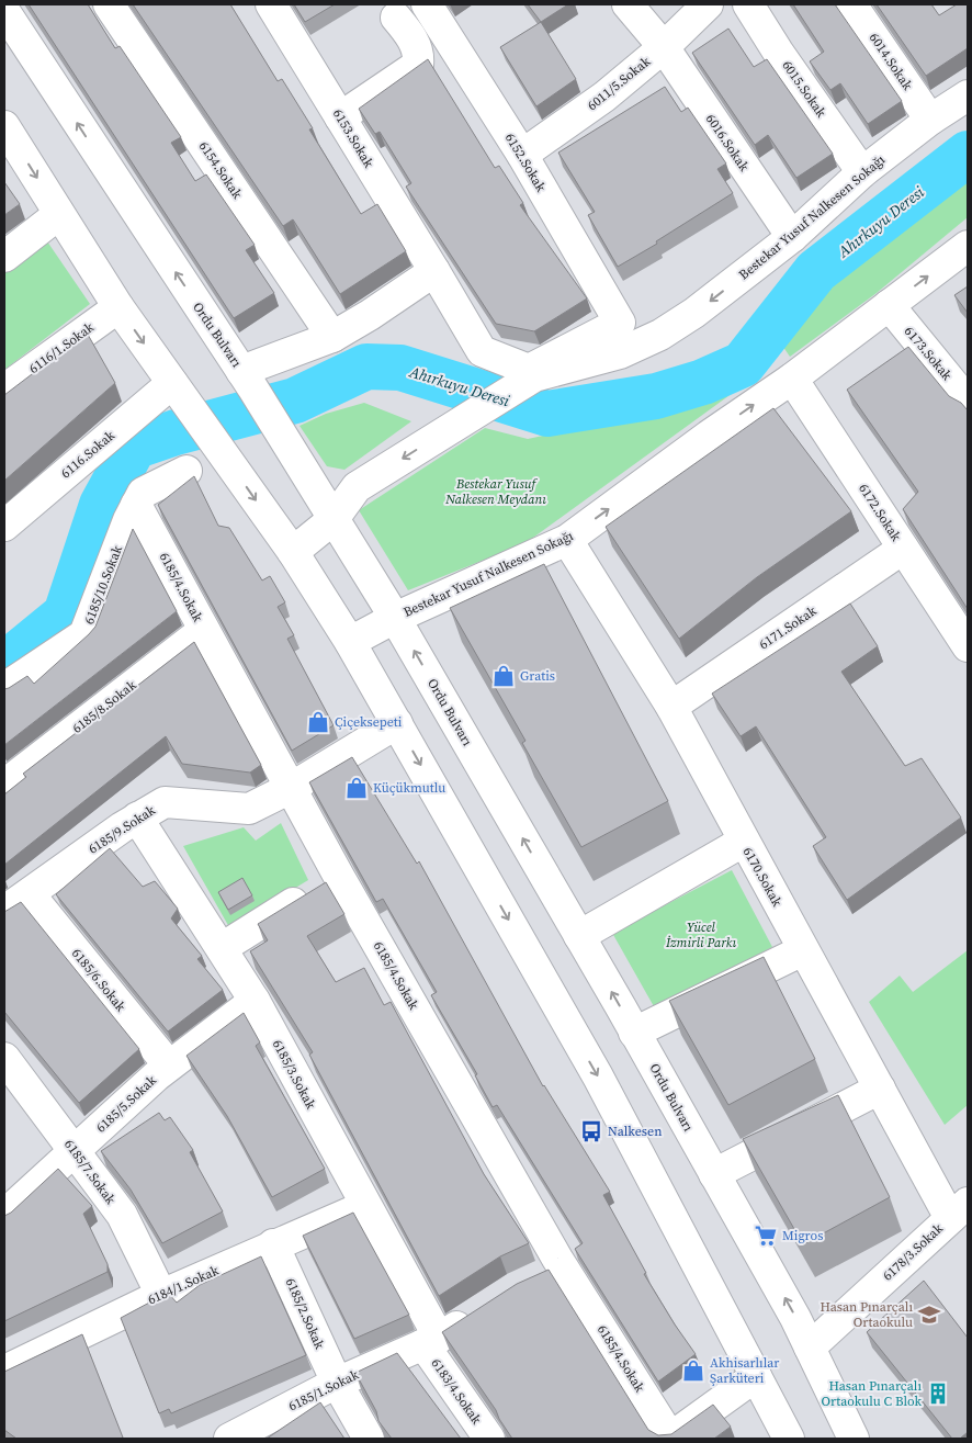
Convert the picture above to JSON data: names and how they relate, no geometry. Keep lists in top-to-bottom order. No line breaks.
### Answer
{"streets":{"street":["6014.Sokak","6011/5.Sokak","6015.Sokak","6153.Sokak","6016.Sokak","6152.Sokak","6154.Sokak","Bestekar Yusuf Nalkesen Sokağı","Ordu Bulvarı","6116/1.Sokak","6173.Sokak","6116.Sokak","6172.Sokak","6185/10.Sokak","6185/4.Sokak","6171.Sokak","6185/8.Sokak","6185/9.Sokak","6170.Sokak","6185/6.Sokak","6185/3.Sokak","6185/5.Sokak","6185/7.Sokak","6178/3.Sokak","6184/1.Sokak","6185/2.Sokak","6185/1.Sokak","6183/4.Sokak"]},"crossings":[["6014.Sokak","Bestekar Yusuf Nalkesen Sokağı"],["6011/5.Sokak","6016.Sokak"],["6011/5.Sokak","6152.Sokak"],["6015.Sokak","Bestekar Yusuf Nalkesen Sokağı"],["6153.Sokak","6152.Sokak"],["6016.Sokak","Bestekar Yusuf Nalkesen Sokağı"],["Bestekar Yusuf Nalkesen Sokağı","Ordu Bulvarı"],["Bestekar Yusuf Nalkesen Sokağı","6173.Sokak"],["Bestekar Yusuf Nalkesen Sokağı","6172.Sokak"],["Bestekar Yusuf Nalkesen Sokağı","6170.Sokak"],["Ordu Bulvarı","6178/3.Sokak"],["6172.Sokak","6171.Sokak"],["6185/10.Sokak","6185/4.Sokak"],["6185/4.Sokak","6185/8.Sokak"],["6185/4.Sokak","6185/9.Sokak"],["6171.Sokak","6170.Sokak"],["6185/9.Sokak","6185/6.Sokak"],["6185/9.Sokak","6185/3.Sokak"],["6170.Sokak","6178/3.Sokak"],["6185/6.Sokak","6185/5.Sokak"],["6185/3.Sokak","6185/5.Sokak"],["6185/3.Sokak","6184/1.Sokak"],["6185/3.Sokak","6185/1.Sokak"],["6185/3.Sokak","6183/4.Sokak"],["6185/5.Sokak","6185/7.Sokak"],["6185/7.Sokak","6184/1.Sokak"],["6184/1.Sokak","6185/2.Sokak"],["6185/2.Sokak","6185/1.Sokak"],["6185/1.Sokak","6183/4.Sokak"]],"water":["Ahırkuyu Deresi"],"parks":["Bestekar Yusuf Nalkesen Meydanı","Yücel İzmirli Parkı"],"places":{"shop":["Gratis","Çiçeksepeti","Küçükmutlu","Akhisarlılar Şarküteri"],"bus stop":["Nalkesen"],"supermarket":["Migros"],"school or university":["Hasan Pınarçalı Ortaokulu"],"building":["Hasan Pınarçalı Ortaokulu C Blok"]}}
